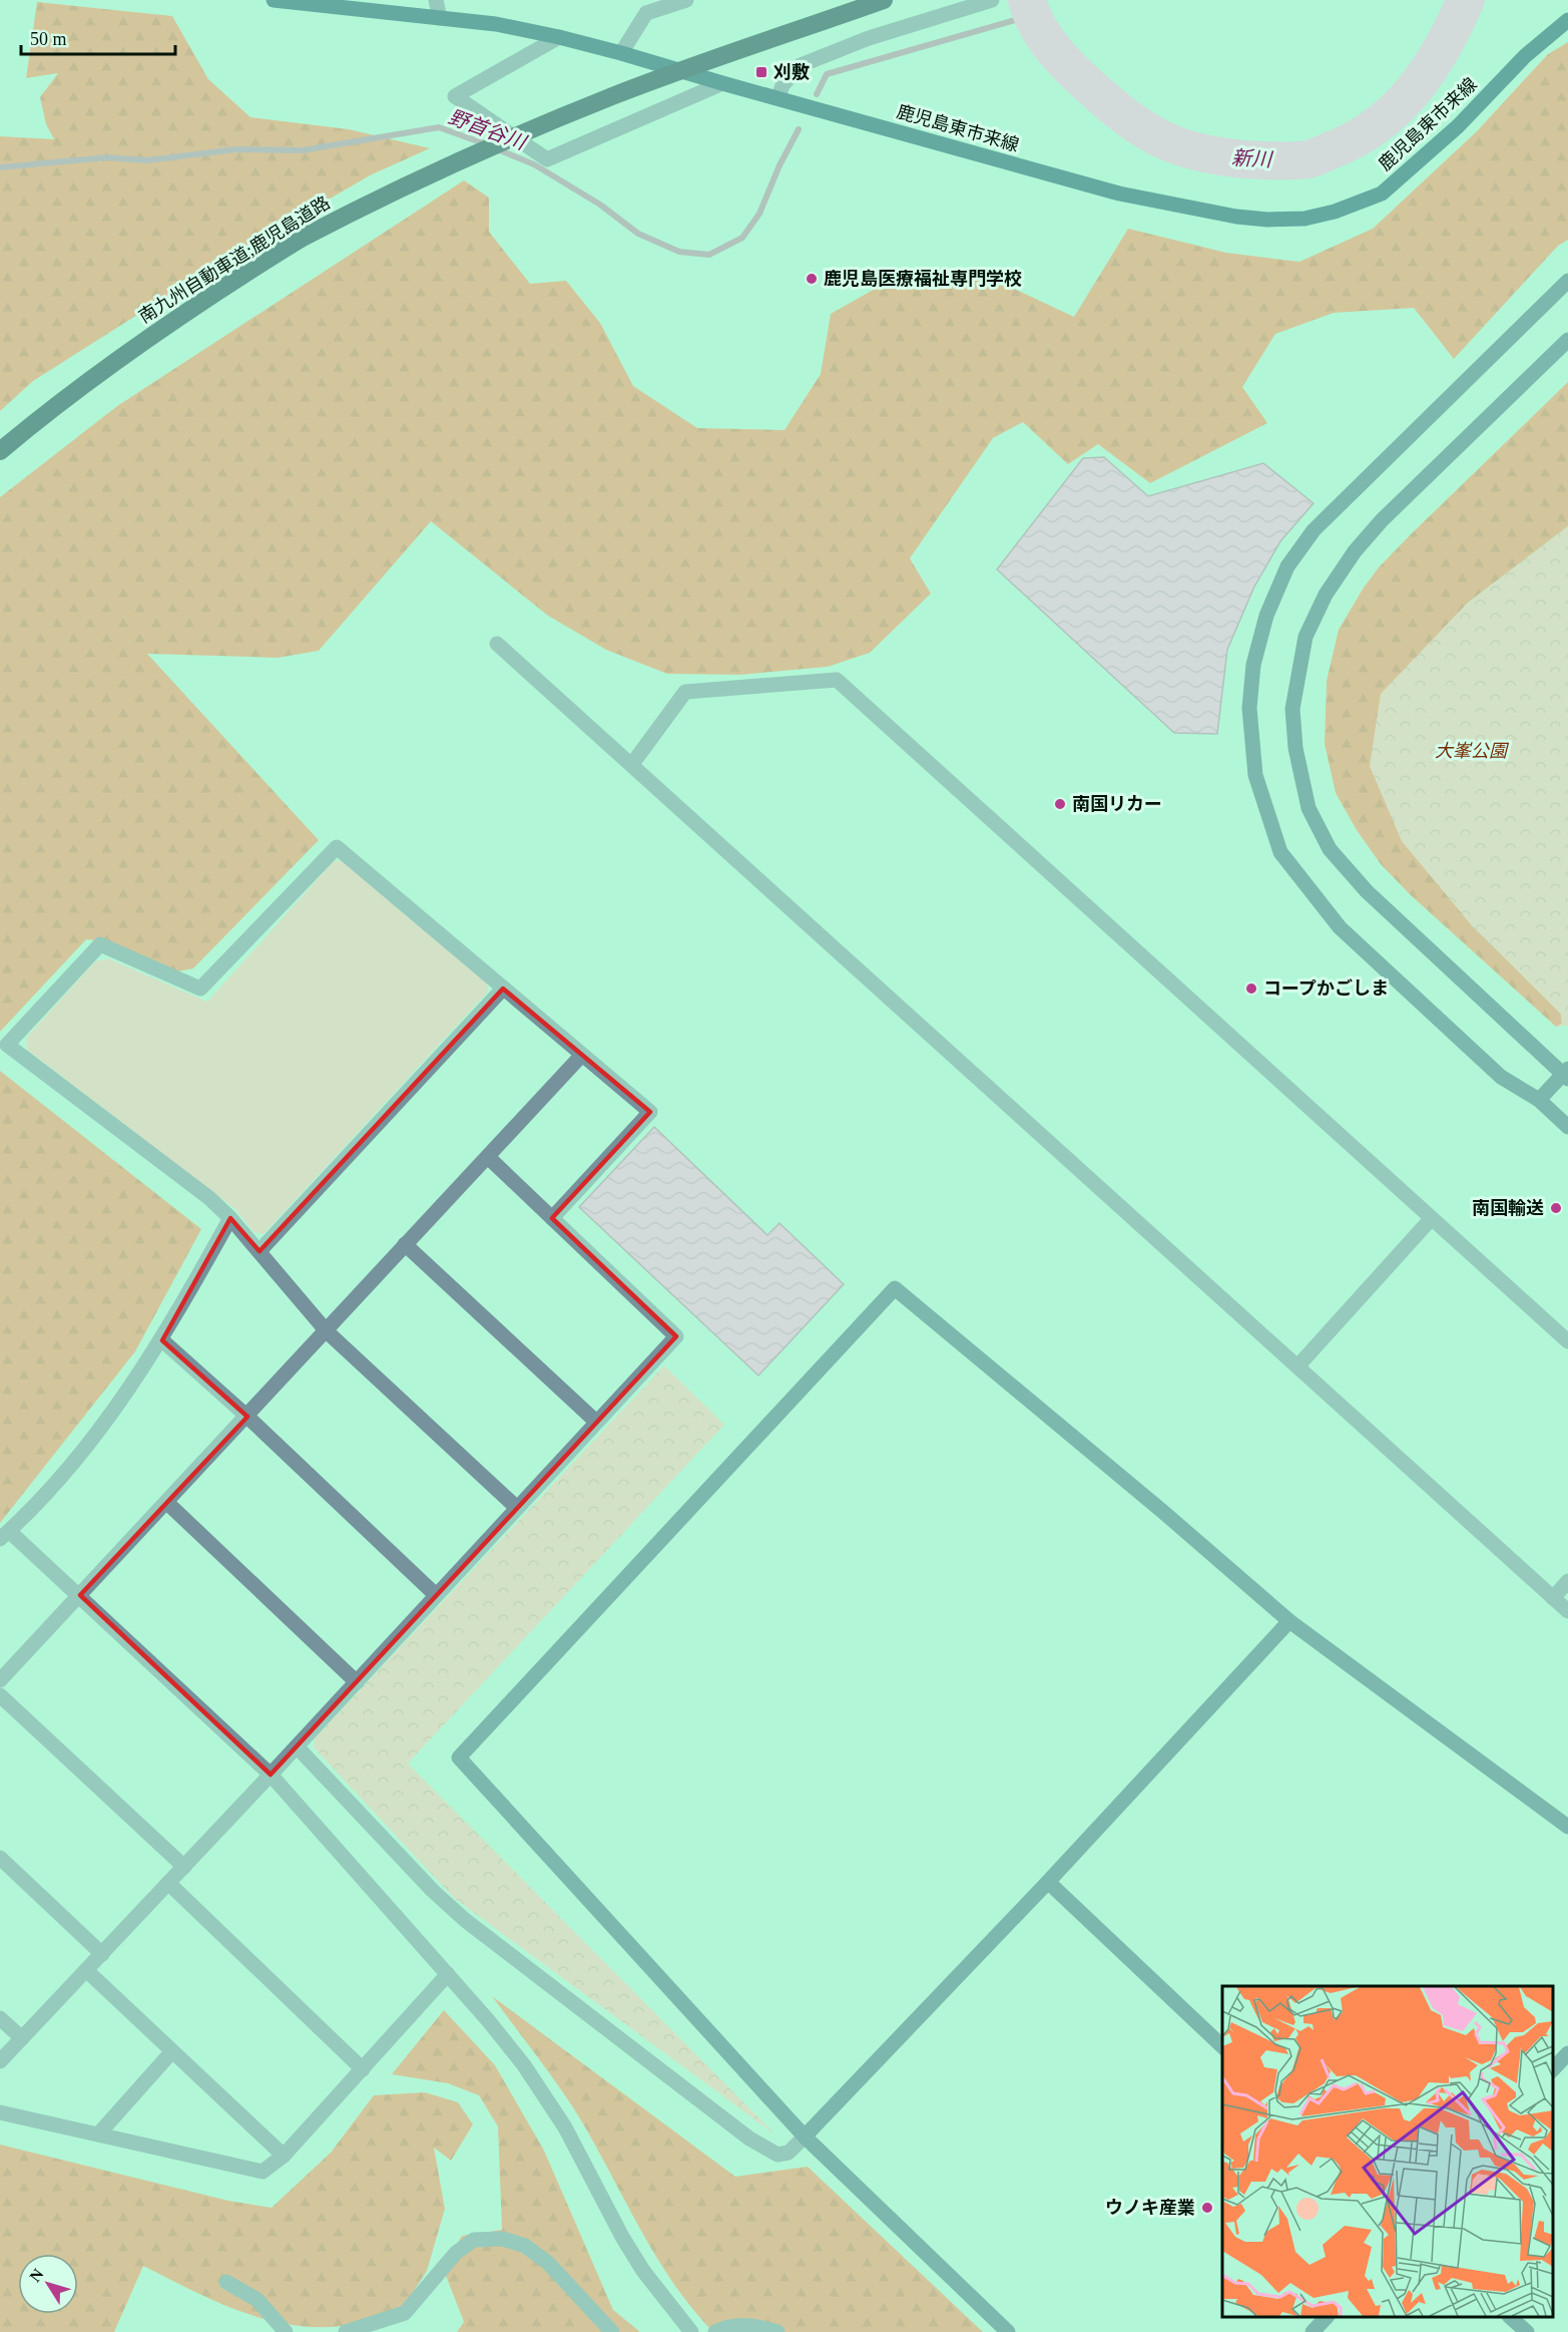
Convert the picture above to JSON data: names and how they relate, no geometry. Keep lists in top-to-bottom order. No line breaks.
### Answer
{"streets":{"highway":["南九州自動車道;鹿児島道路"],"main road":["鹿児島東市来線"]},"water":["野首谷川","新川"],"parks":["大峯公園"],"places":{"transit":["刈敷"],"other":["鹿児島医療福祉専門学校","南国リカー","コープかごしま","南国輸送","ウノキ産業"]},"scale_bar":"50 m","north":"top left"}
